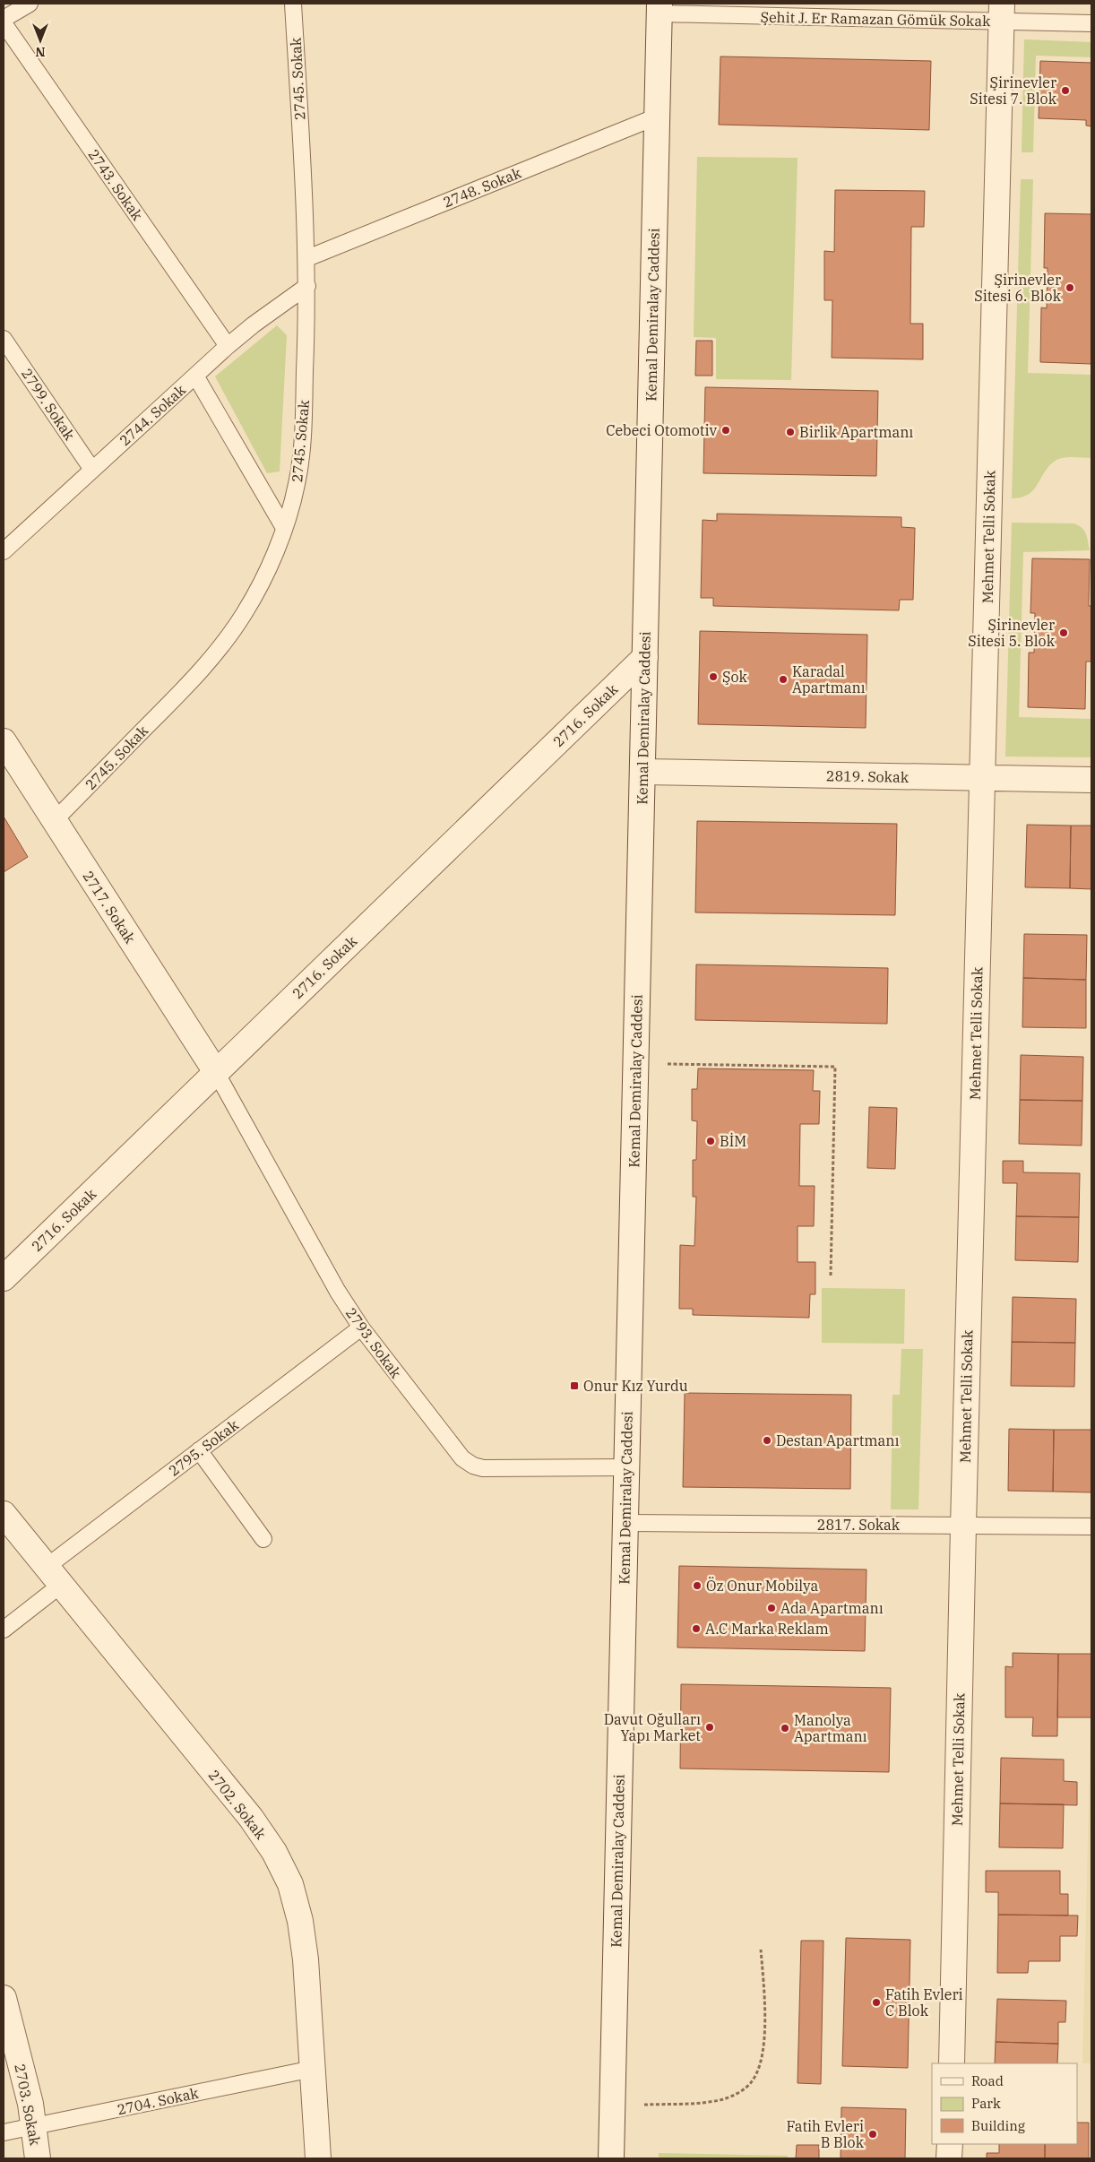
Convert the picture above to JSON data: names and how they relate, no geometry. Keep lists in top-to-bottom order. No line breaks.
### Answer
{"streets":{"street":["Kemal Demiralay Caddesi","Mehmet Telli Sokak","2716. Sokak","2819. Sokak","2717. Sokak","2702. Sokak","2703. Sokak"],"lane":["Şehit J. Er Ramazan Gömük Sokak","2745. Sokak","2743. Sokak","2748. Sokak","2799. Sokak","2744. Sokak","2793. Sokak","2795. Sokak","2817. Sokak","2704. Sokak"]},"crossings":[["Şehit J. Er Ramazan Gömük Sokak","Kemal Demiralay Caddesi"],["Şehit J. Er Ramazan Gömük Sokak","Mehmet Telli Sokak"],["2745. Sokak","2748. Sokak"],["2745. Sokak","2744. Sokak"],["2745. Sokak","2717. Sokak"],["2743. Sokak","2744. Sokak"],["2748. Sokak","Kemal Demiralay Caddesi"],["Kemal Demiralay Caddesi","2716. Sokak"],["Kemal Demiralay Caddesi","2819. Sokak"],["Kemal Demiralay Caddesi","2793. Sokak"],["Kemal Demiralay Caddesi","2817. Sokak"],["2799. Sokak","2744. Sokak"],["Mehmet Telli Sokak","2819. Sokak"],["Mehmet Telli Sokak","2817. Sokak"],["2716. Sokak","2717. Sokak"],["2716. Sokak","2793. Sokak"],["2717. Sokak","2793. Sokak"],["2793. Sokak","2795. Sokak"],["2795. Sokak","2702. Sokak"],["2702. Sokak","2704. Sokak"],["2704. Sokak","2703. Sokak"]],"places":{"other":["Şirinevler Sitesi 7. Blok","Şirinevler Sitesi 6. Blok","Cebeci Otomotiv","Birlik Apartmanı","Şirinevler Sitesi 5. Blok","Şok","Karadal Apartmanı","BİM","Destan Apartmanı","Öz Onur Mobilya","Ada Apartmanı","A.C Marka Reklam","Davut Oğulları Yapı Market","Manolya Apartmanı","Fatih Evleri C Blok","Fatih Evleri B Blok"],"transit":["Onur Kız Yurdu"]},"legend":["Road","Park","Building"],"north":"bottom"}
